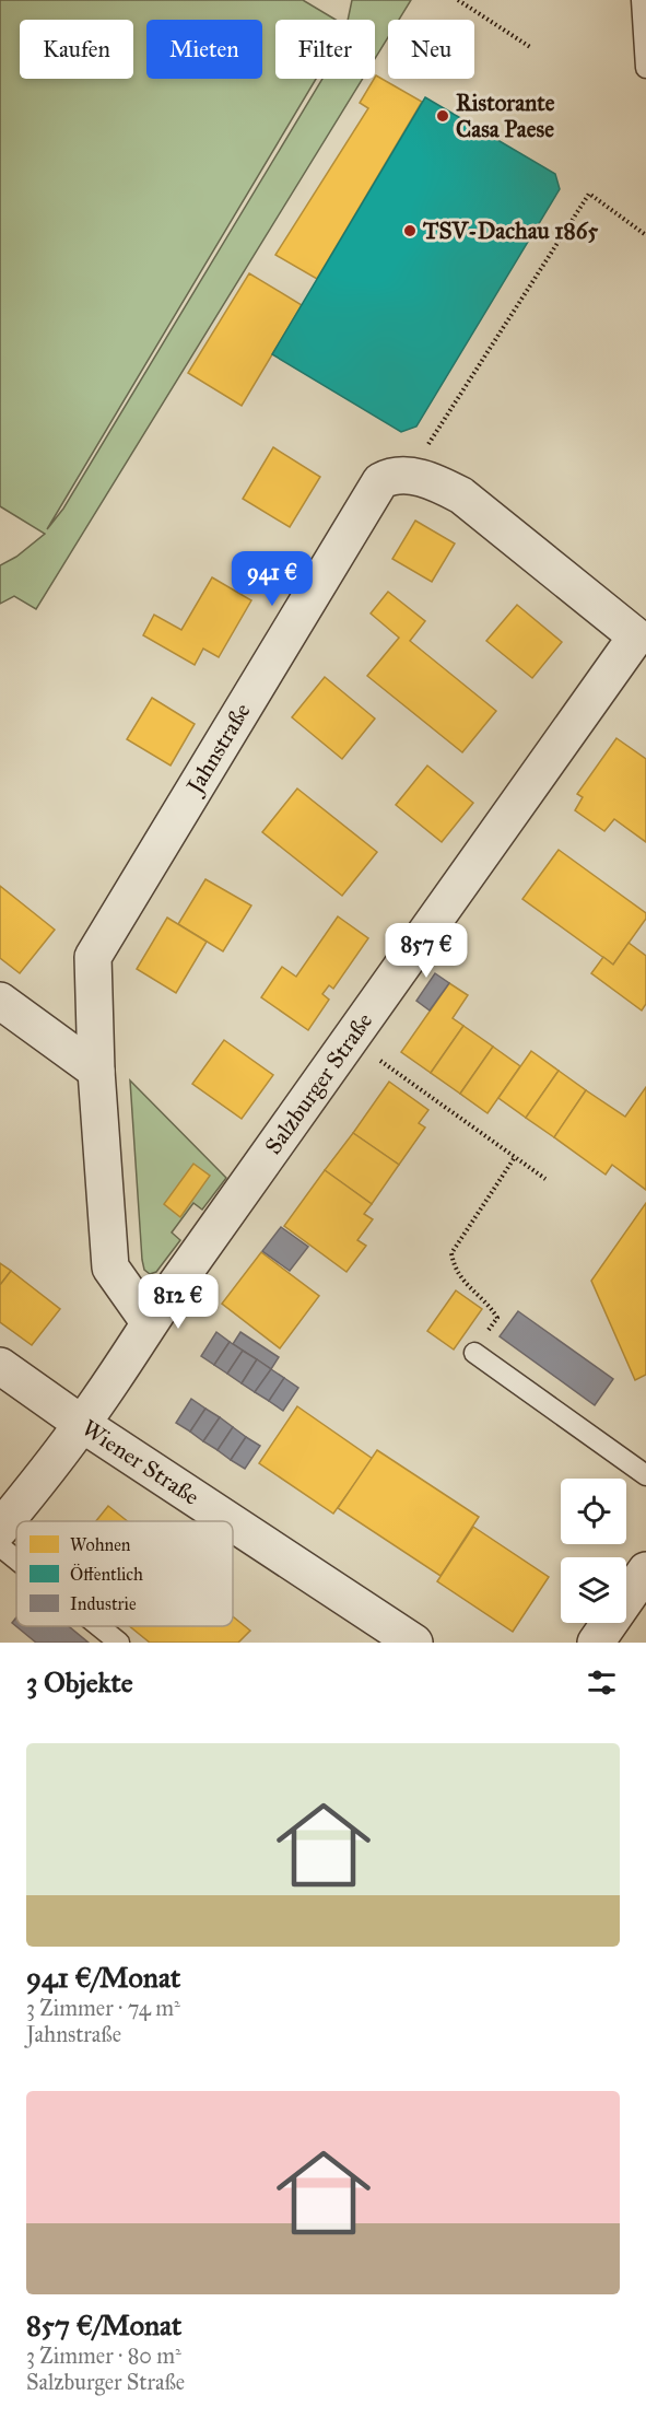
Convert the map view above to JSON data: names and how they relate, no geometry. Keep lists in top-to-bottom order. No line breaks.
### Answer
{"streets":{"street":["Jahnstraße","Salzburger Straße","Wiener Straße"]},"crossings":[["Jahnstraße","Salzburger Straße"]],"places":["Ristorante Casa Paese","TSV-Dachau 1865"],"legend":["Wohnen","Öffentlich","Industrie"],"page":{"chip":["Kaufen","Mieten","Filter","Neu"],"price":["941 €","857 €","812 €"],"heading":"3 Objekte","list":[{"name":"941 €/Monat","note":"3 Zimmer · 74 m² · Jahnstraße"},{"name":"857 €/Monat","note":"3 Zimmer · 80 m² · Salzburger Straße"}]}}
